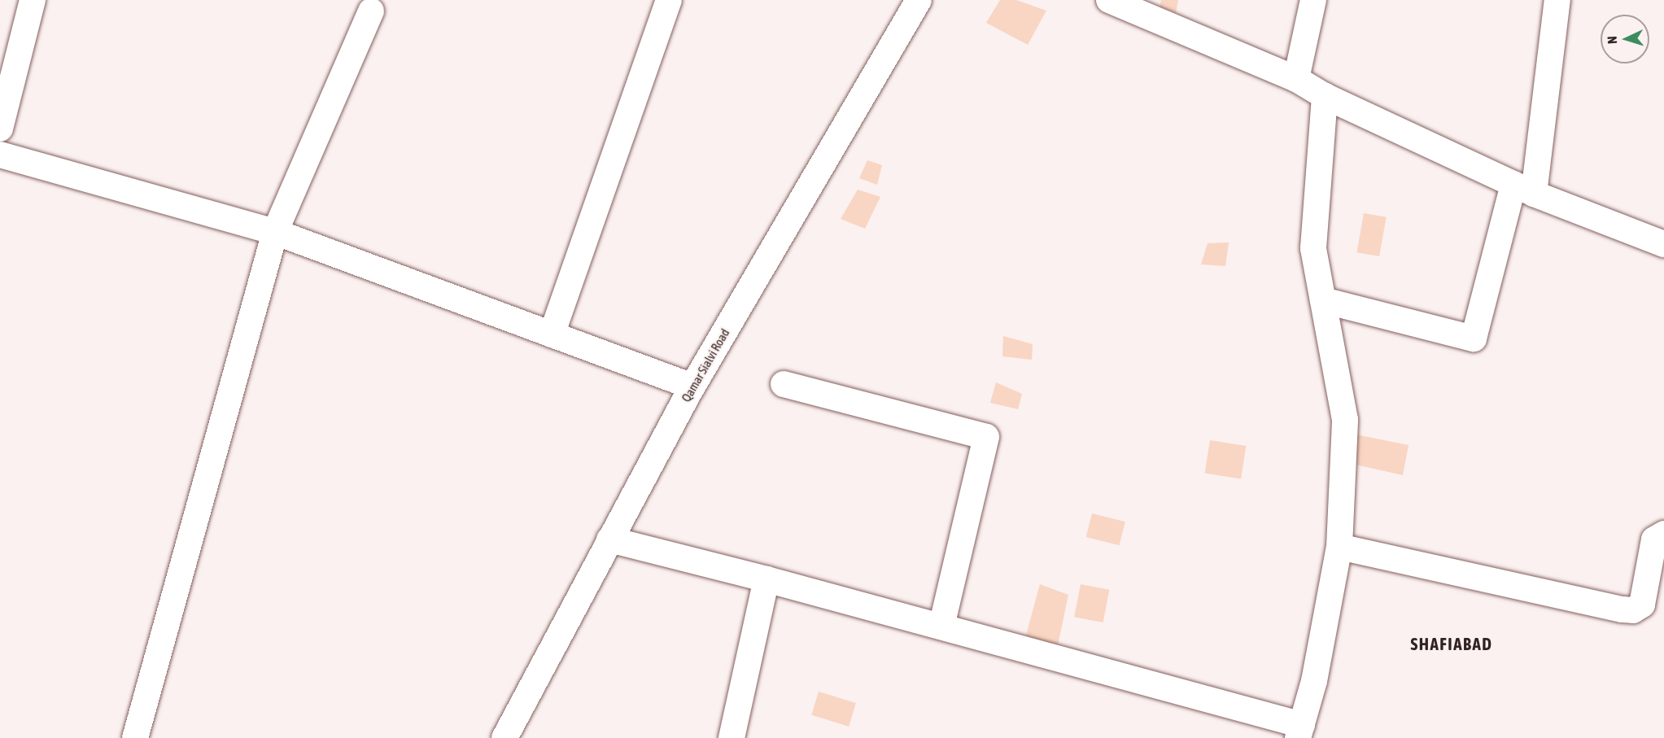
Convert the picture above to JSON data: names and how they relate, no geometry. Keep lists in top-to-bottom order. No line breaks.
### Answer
{"streets":{"street":["Qamar Sialvi Road"]},"districts":["SHAFIABAD"],"north":"left"}
